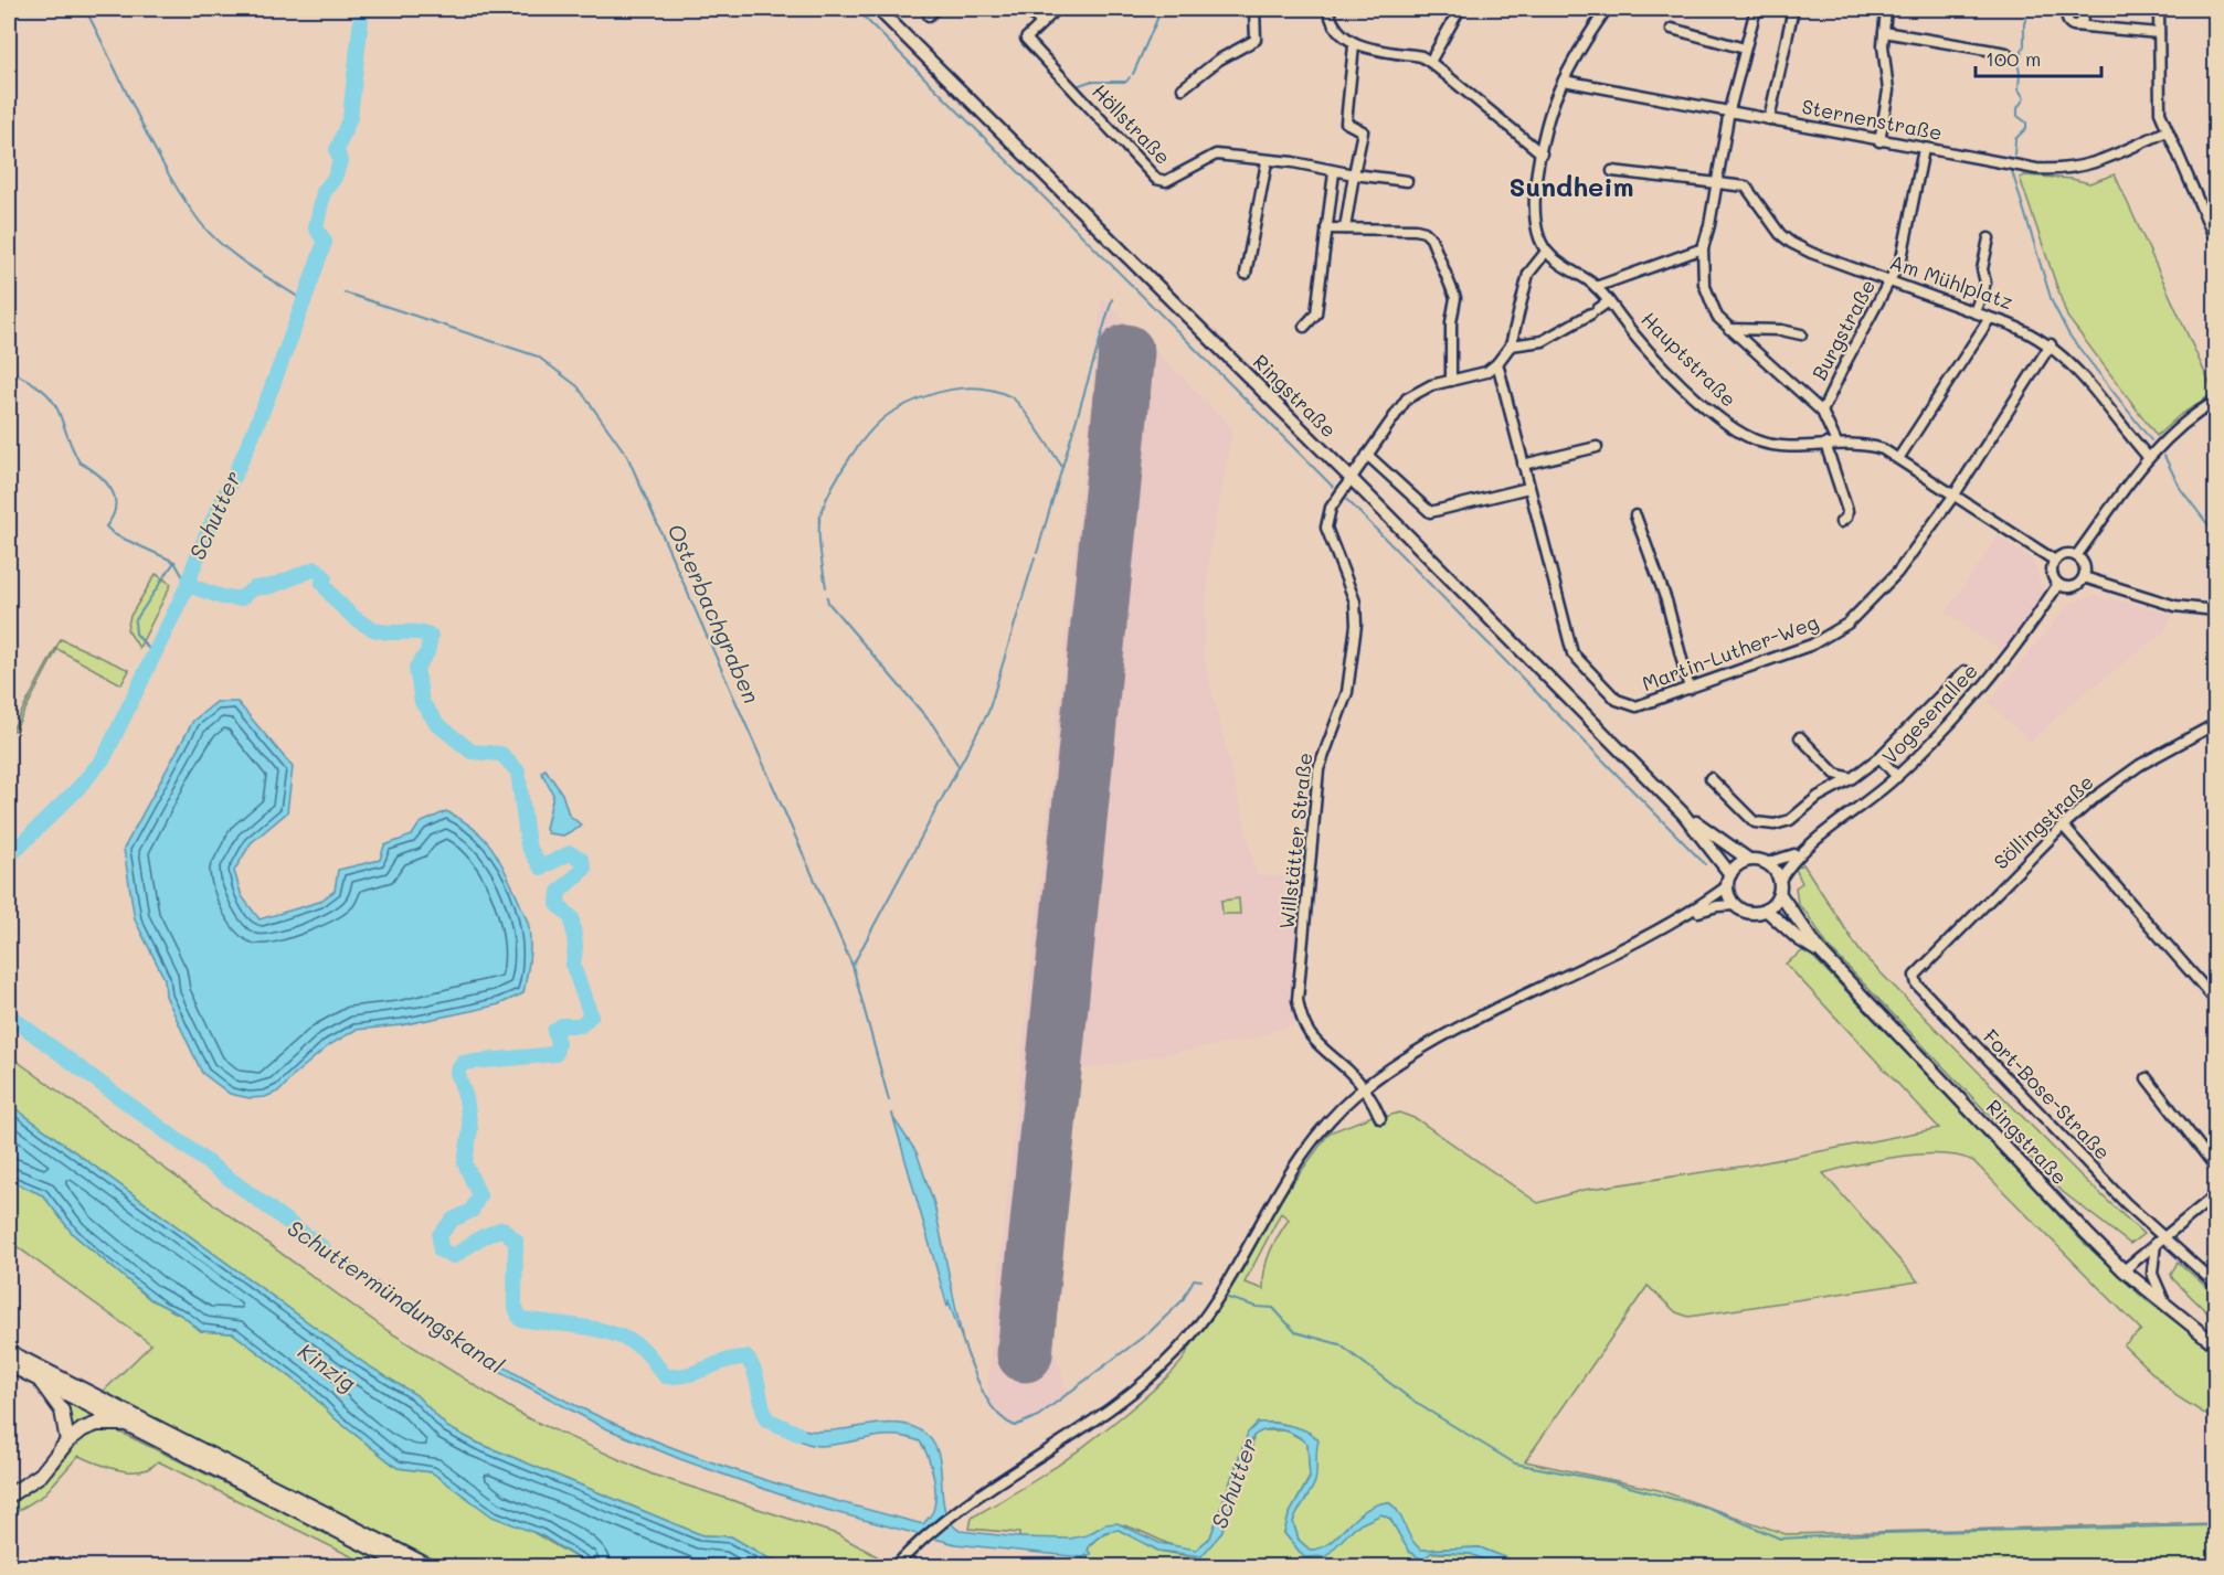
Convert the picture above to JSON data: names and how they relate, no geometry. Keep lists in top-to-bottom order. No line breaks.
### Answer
{"streets":{"main road":["Ringstraße"],"street":["Sternenstraße","Höllstraße","Am Mühlplatz","Burgstraße","Hauptstraße","Martin-Luther-Weg","Vogesenallee","Söllingstraße","Willstätter Straße","Fort-Bose-Straße"]},"crossings":[["Sternenstraße","Am Mühlplatz"],["Sternenstraße","Burgstraße"],["Sternenstraße","Hauptstraße"],["Sternenstraße","Willstätter Straße"],["Am Mühlplatz","Burgstraße"],["Am Mühlplatz","Hauptstraße"],["Am Mühlplatz","Martin-Luther-Weg"],["Am Mühlplatz","Willstätter Straße"],["Hauptstraße","Martin-Luther-Weg"],["Hauptstraße","Vogesenallee"],["Hauptstraße","Willstätter Straße"],["Ringstraße","Vogesenallee"],["Ringstraße","Willstätter Straße"],["Martin-Luther-Weg","Willstätter Straße"],["Söllingstraße","Fort-Bose-Straße"]],"districts":["Sundheim"],"water":["Schutter","Osterbachgraben","Schuttermündungskanal","Kinzig"],"scale_bar":"100 m"}
